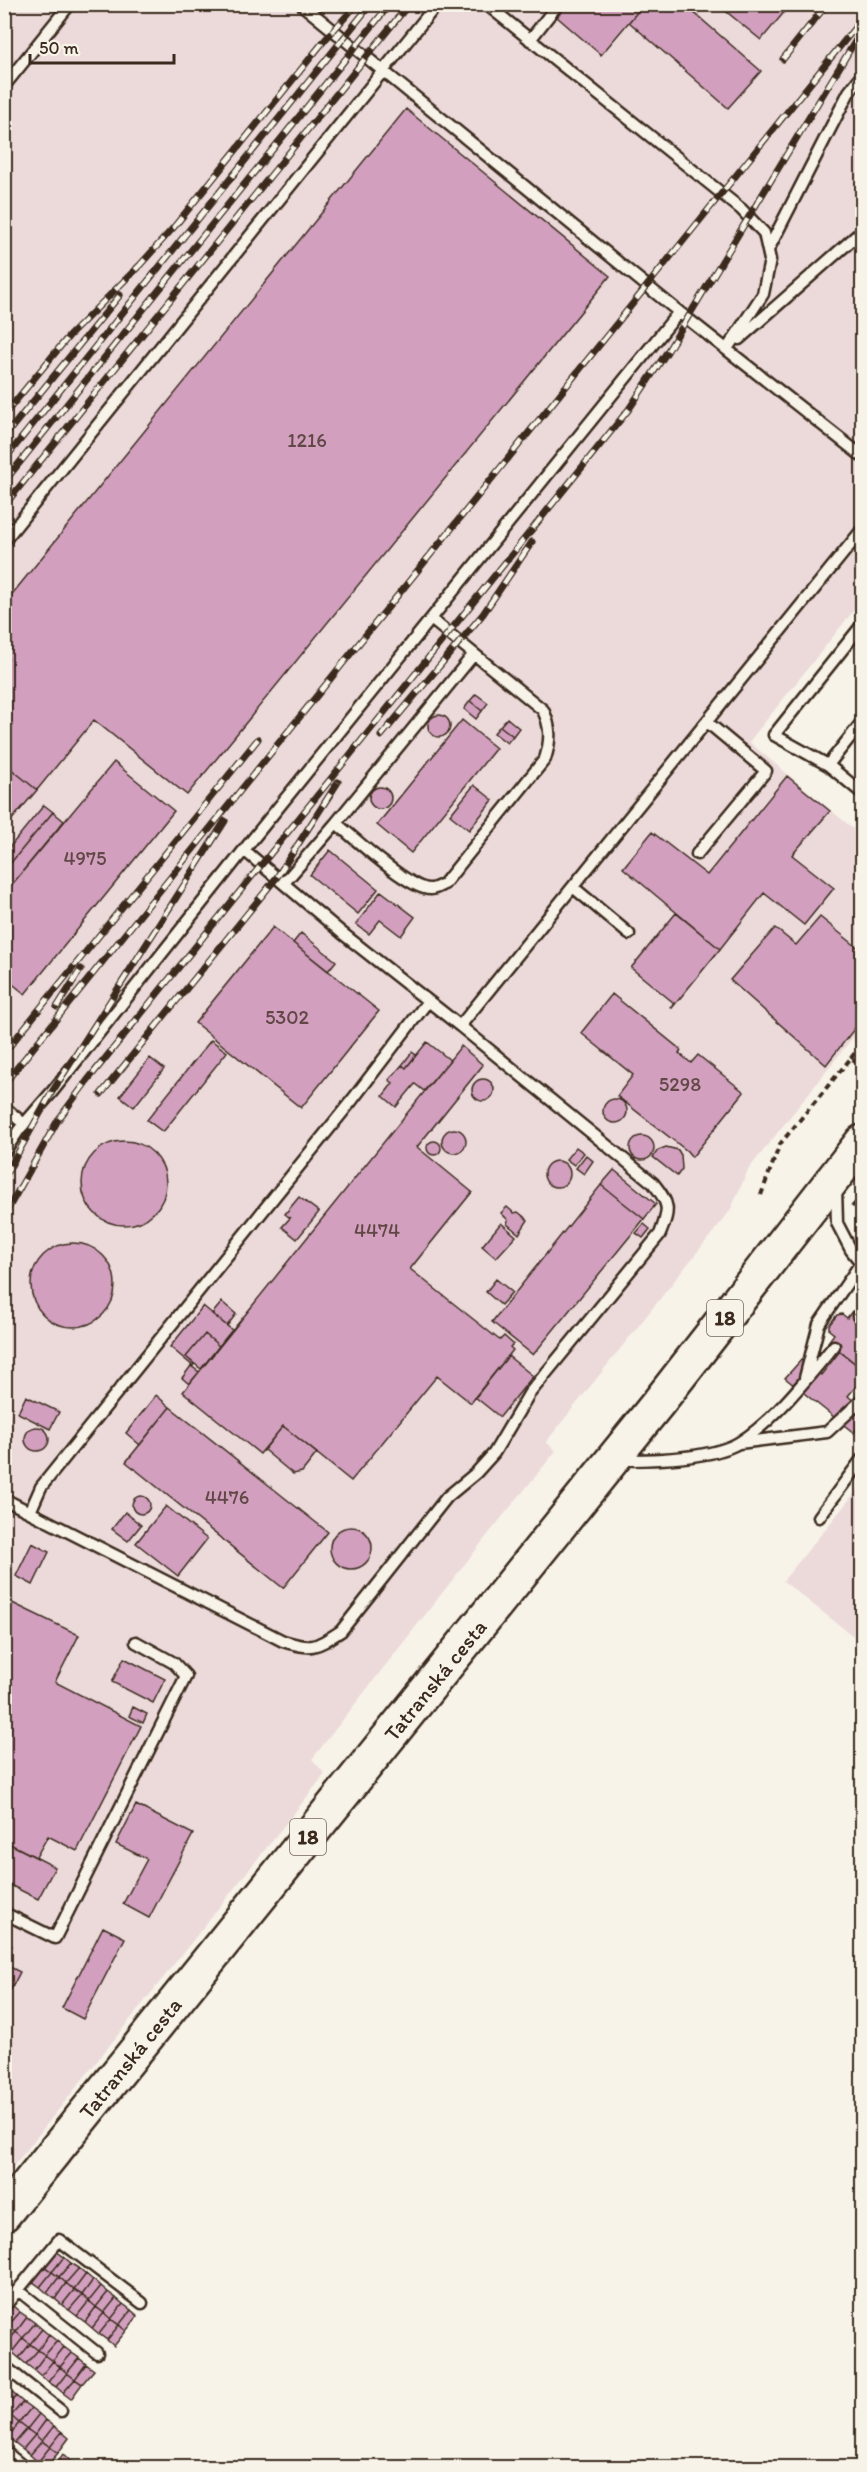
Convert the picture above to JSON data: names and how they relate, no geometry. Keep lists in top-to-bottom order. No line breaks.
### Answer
{"streets":{"main road":["18","Tatranská cesta"]},"house_numbers":["1216","4975","5302","5298","4474","4476"],"scale_bar":"50 m"}
